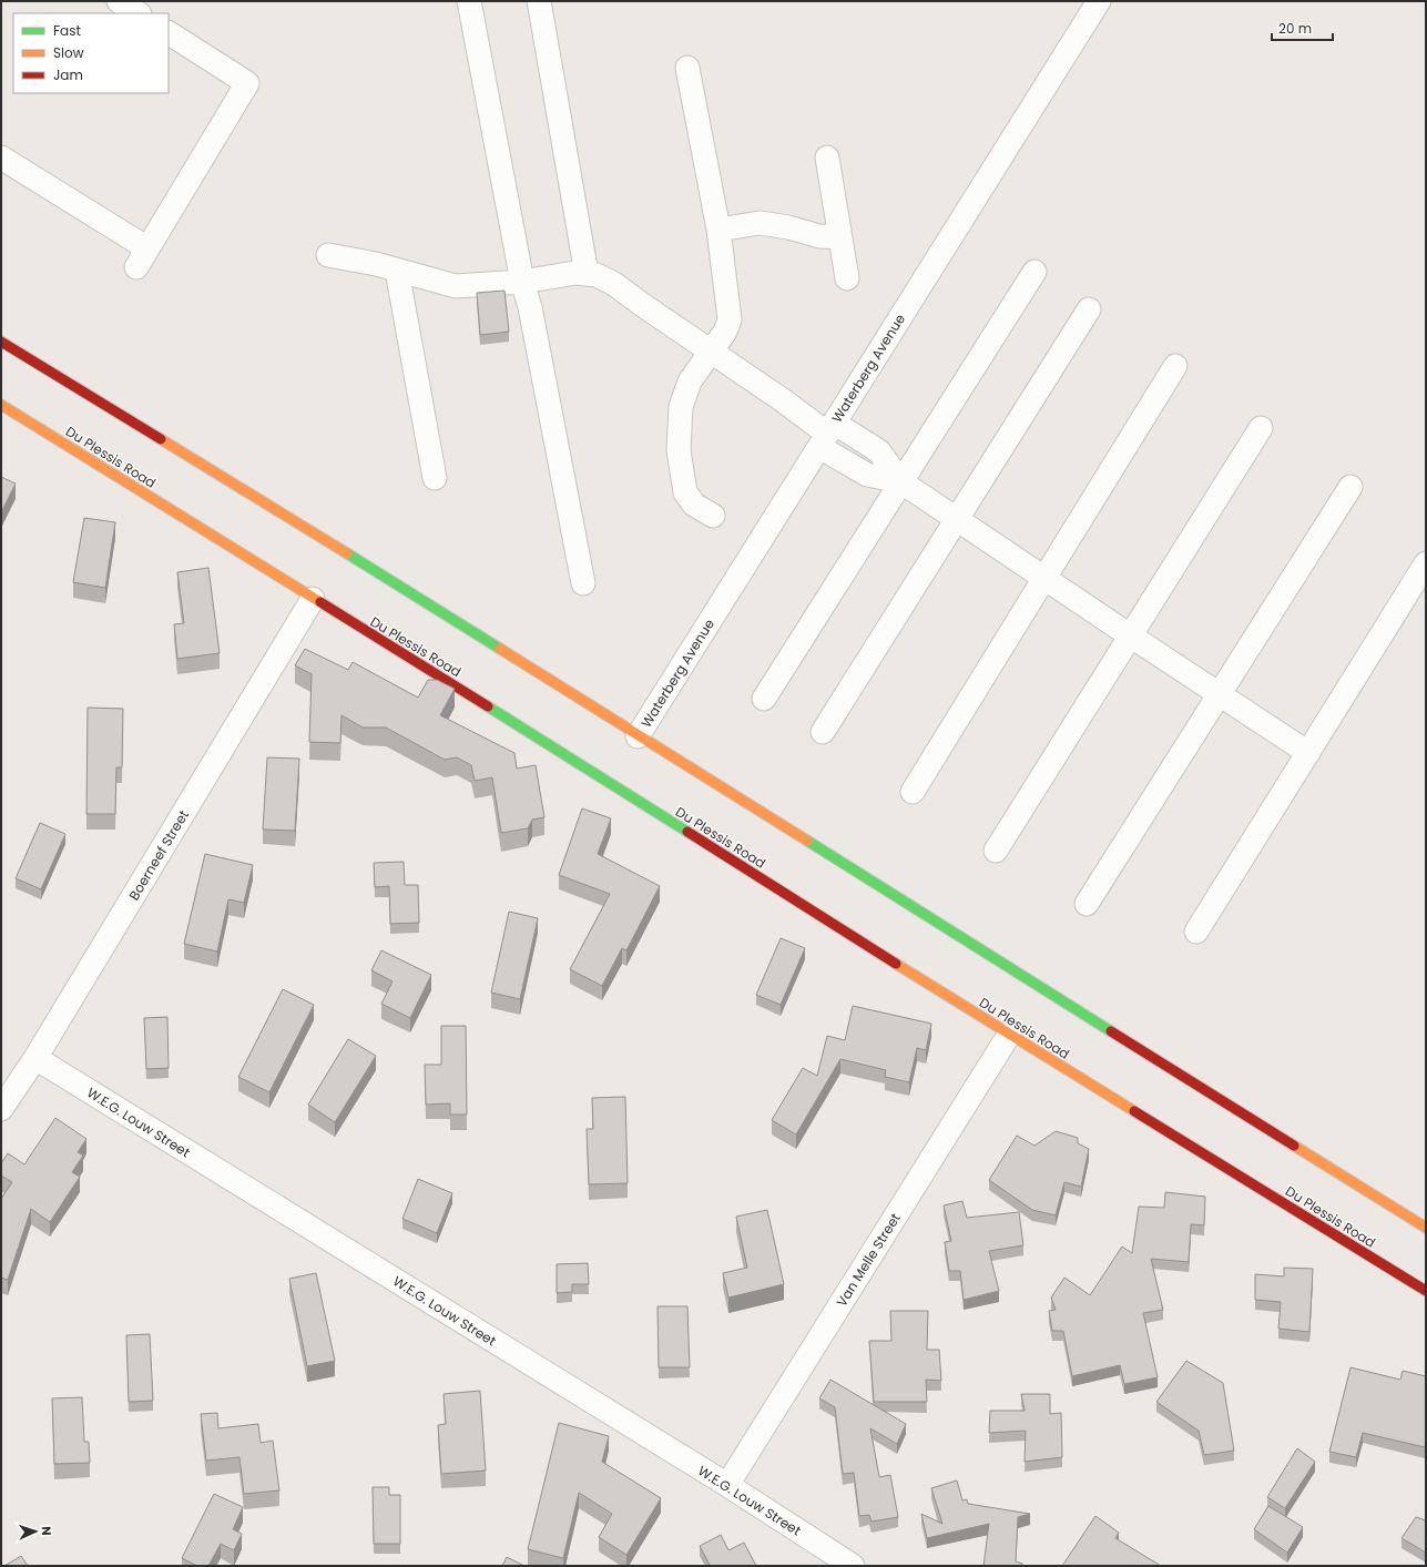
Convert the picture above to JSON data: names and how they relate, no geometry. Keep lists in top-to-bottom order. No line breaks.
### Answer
{"streets":{"street":["Waterberg Avenue","Du Plessis Road","Boerneef Street","W.E.G. Louw Street","Van Melle Street"]},"crossings":[["Du Plessis Road","Boerneef Street"],["Du Plessis Road","Van Melle Street"],["Boerneef Street","W.E.G. Louw Street"],["W.E.G. Louw Street","Van Melle Street"]],"legend":["Fast","Slow","Jam"],"scale_bar":"20 m","north":"right"}
